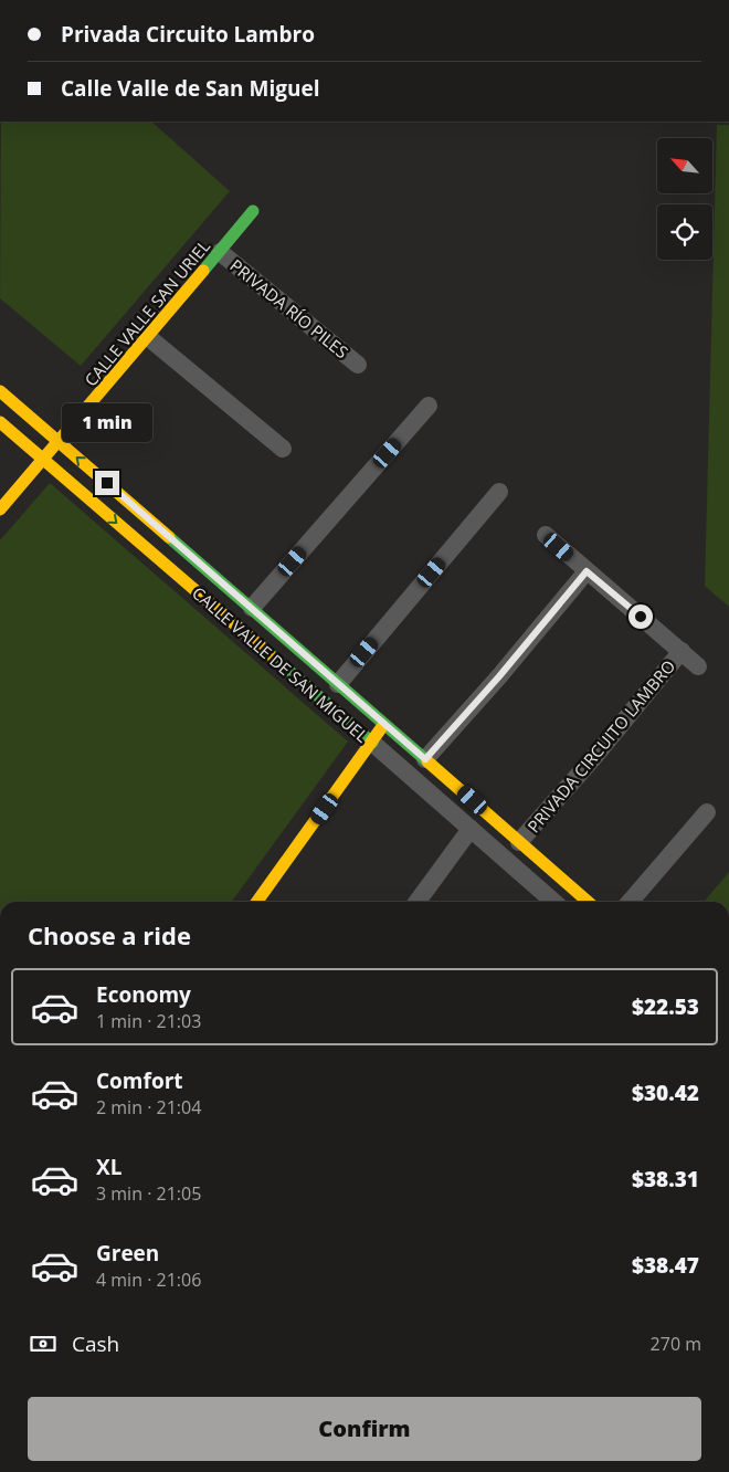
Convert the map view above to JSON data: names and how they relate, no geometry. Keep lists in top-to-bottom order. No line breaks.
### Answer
{"streets":{"street":["PRIVADA RÍO PILES","CALLE VALLE SAN URIEL","CALLE VALLE DE SAN MIGUEL","PRIVADA CIRCUITO LAMBRO"]},"crossings":[["PRIVADA RÍO PILES","CALLE VALLE SAN URIEL"],["CALLE VALLE SAN URIEL","CALLE VALLE DE SAN MIGUEL"],["CALLE VALLE DE SAN MIGUEL","PRIVADA CIRCUITO LAMBRO"]],"north":"top left","page":{"banner":["Privada Circuito Lambro","Calle Valle de San Miguel"],"bubble":"1 min","heading":"Choose a ride","list":[{"name":"Economy","note":"1 min · 21:03","value":"$22.53"},{"name":"Comfort","note":"2 min · 21:04","value":"$30.42"},{"name":"XL","note":"3 min · 21:05","value":"$38.31"},{"name":"Green","note":"4 min · 21:06","value":"$38.47"}],"pay":["Cash","270 m"],"buttons":"Confirm"}}
